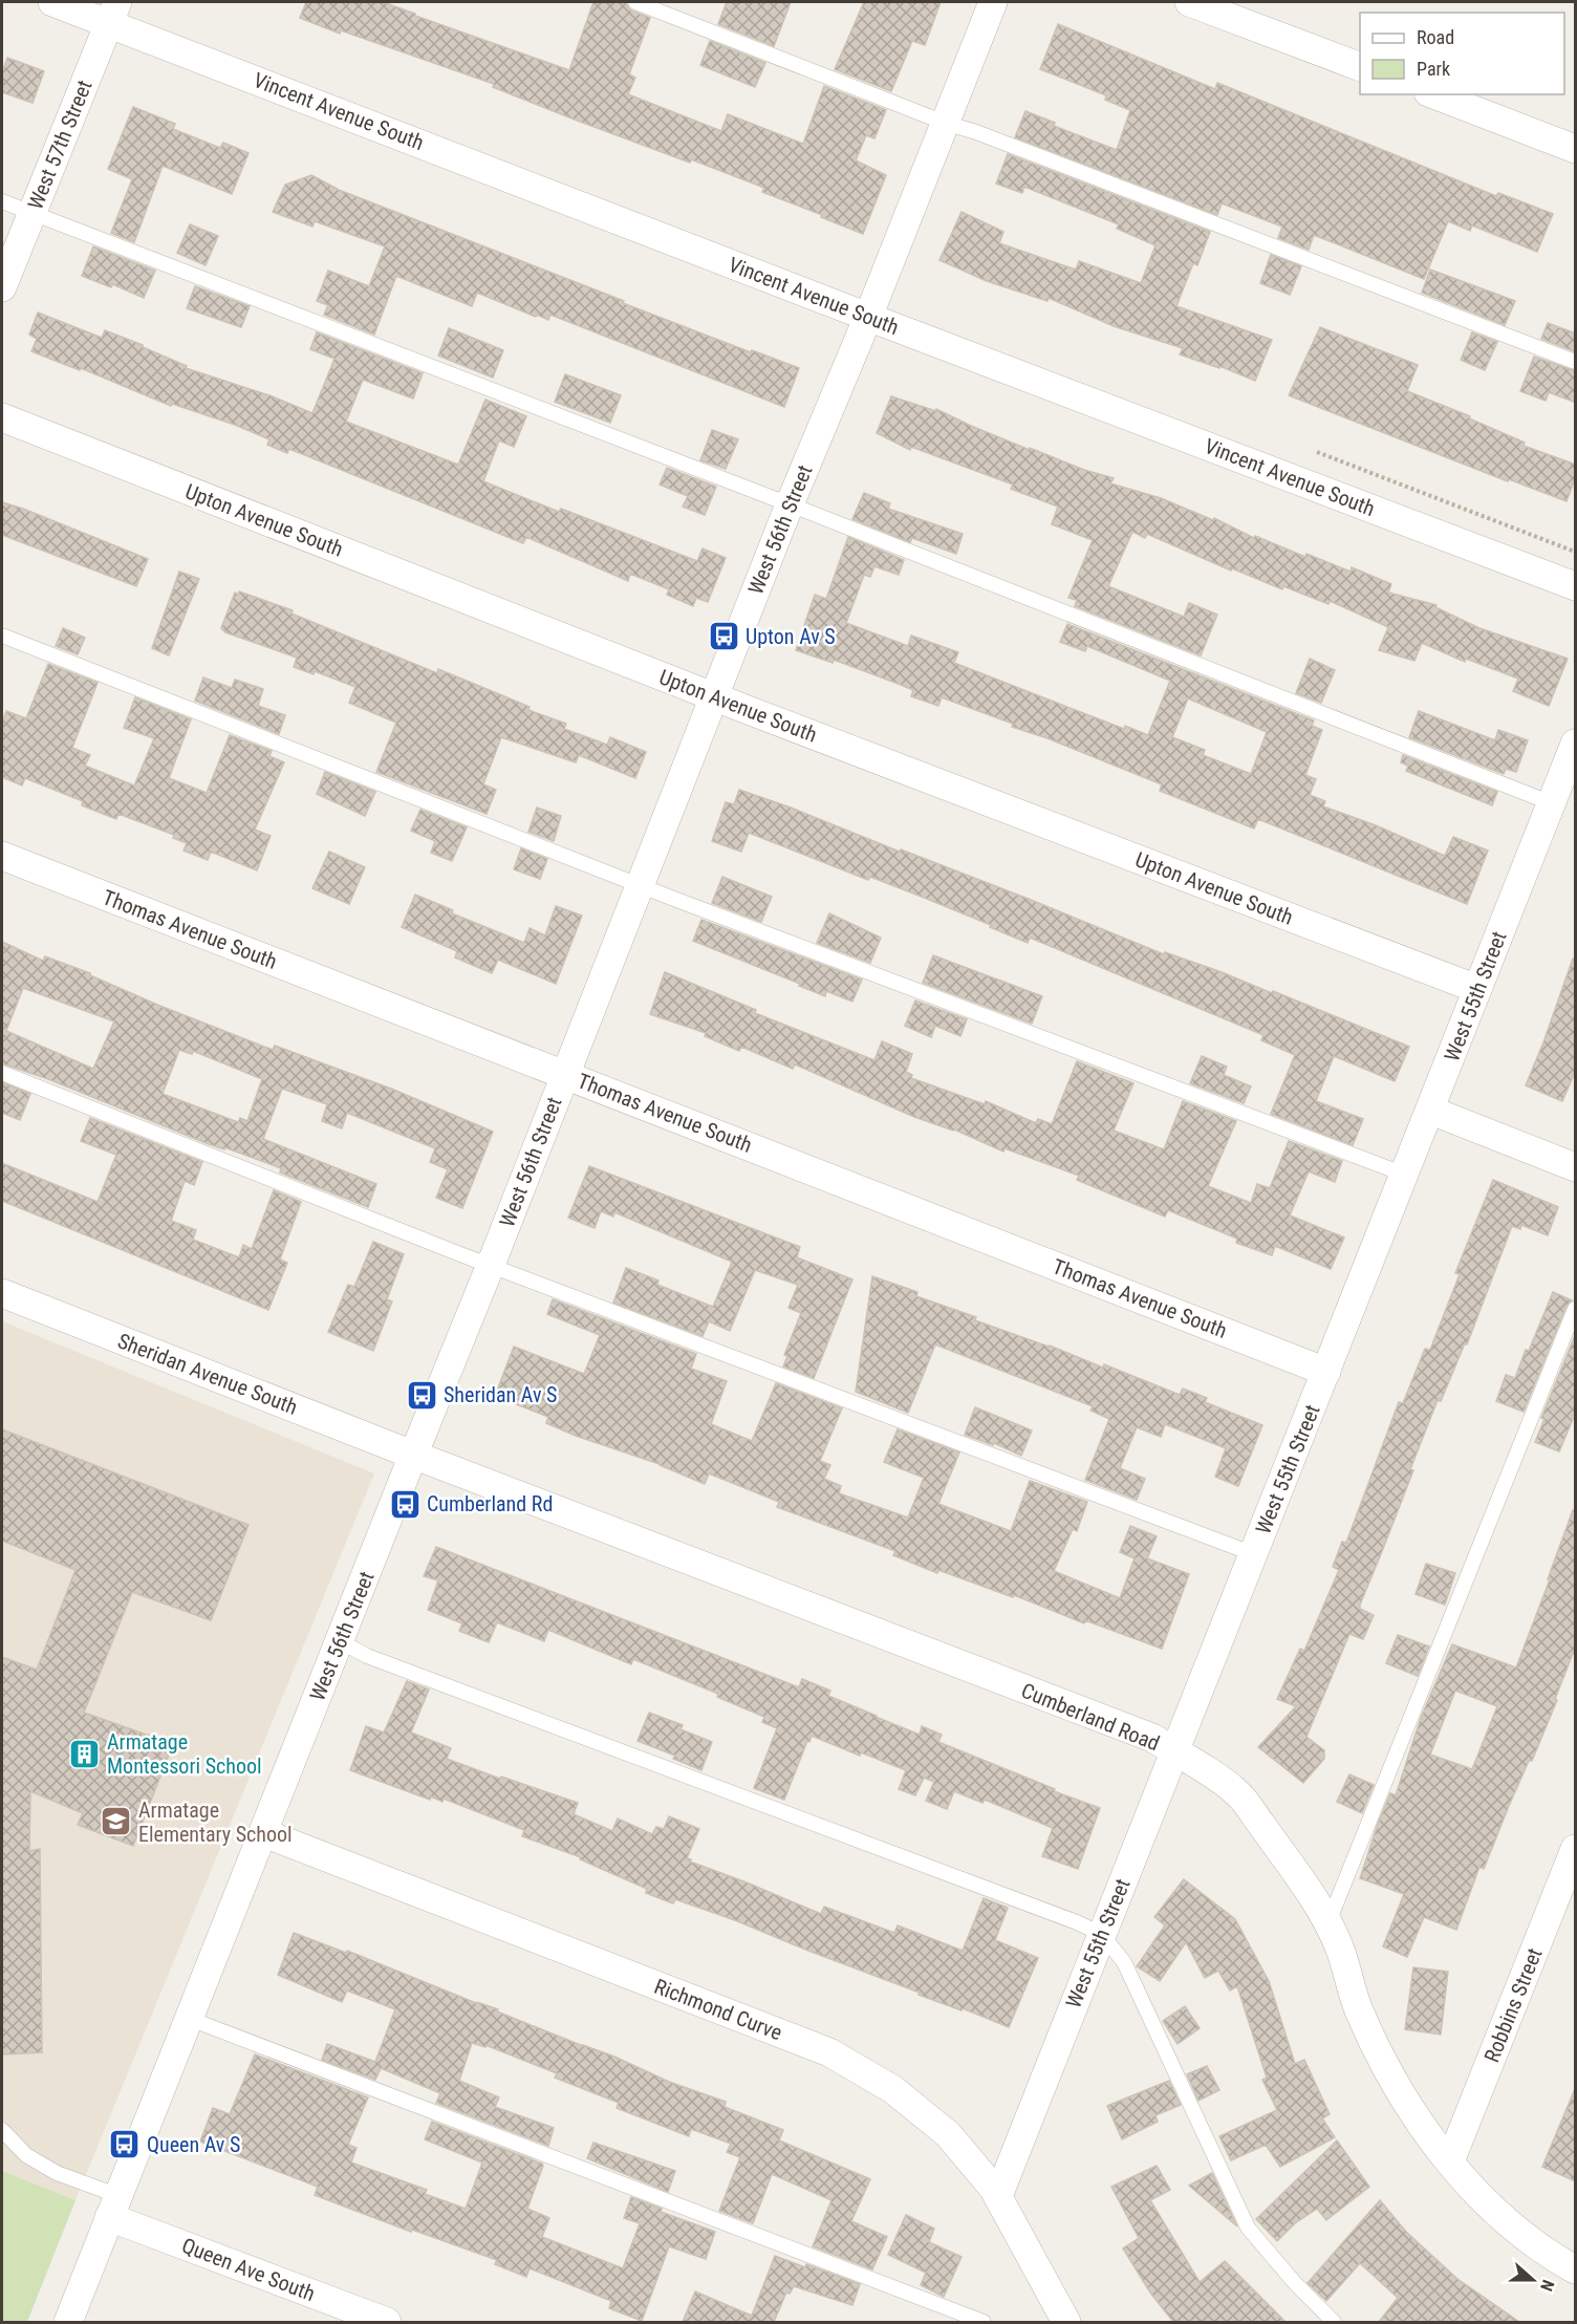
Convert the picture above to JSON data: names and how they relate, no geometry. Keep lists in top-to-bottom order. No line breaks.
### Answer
{"streets":{"street":["Vincent Avenue South","West 57th Street","Upton Avenue South","West 56th Street","Thomas Avenue South","West 55th Street","Sheridan Avenue South","Cumberland Road","Robbins Street","Richmond Curve","Queen Ave South"]},"crossings":[["Vincent Avenue South","West 57th Street"],["Vincent Avenue South","West 56th Street"],["Upton Avenue South","West 56th Street"],["Upton Avenue South","West 55th Street"],["West 56th Street","Thomas Avenue South"],["West 56th Street","Sheridan Avenue South"],["West 56th Street","Cumberland Road"],["West 56th Street","Richmond Curve"],["West 56th Street","Queen Ave South"],["Thomas Avenue South","West 55th Street"],["West 55th Street","Cumberland Road"],["West 55th Street","Richmond Curve"],["Sheridan Avenue South","Cumberland Road"],["Cumberland Road","Robbins Street"]],"places":{"bus stop":["Upton Av S","Sheridan Av S","Cumberland Rd","Queen Av S"],"building":["Armatage Montessori School"],"school or university":["Armatage Elementary School"]},"legend":["Road","Park"],"north":"right"}
